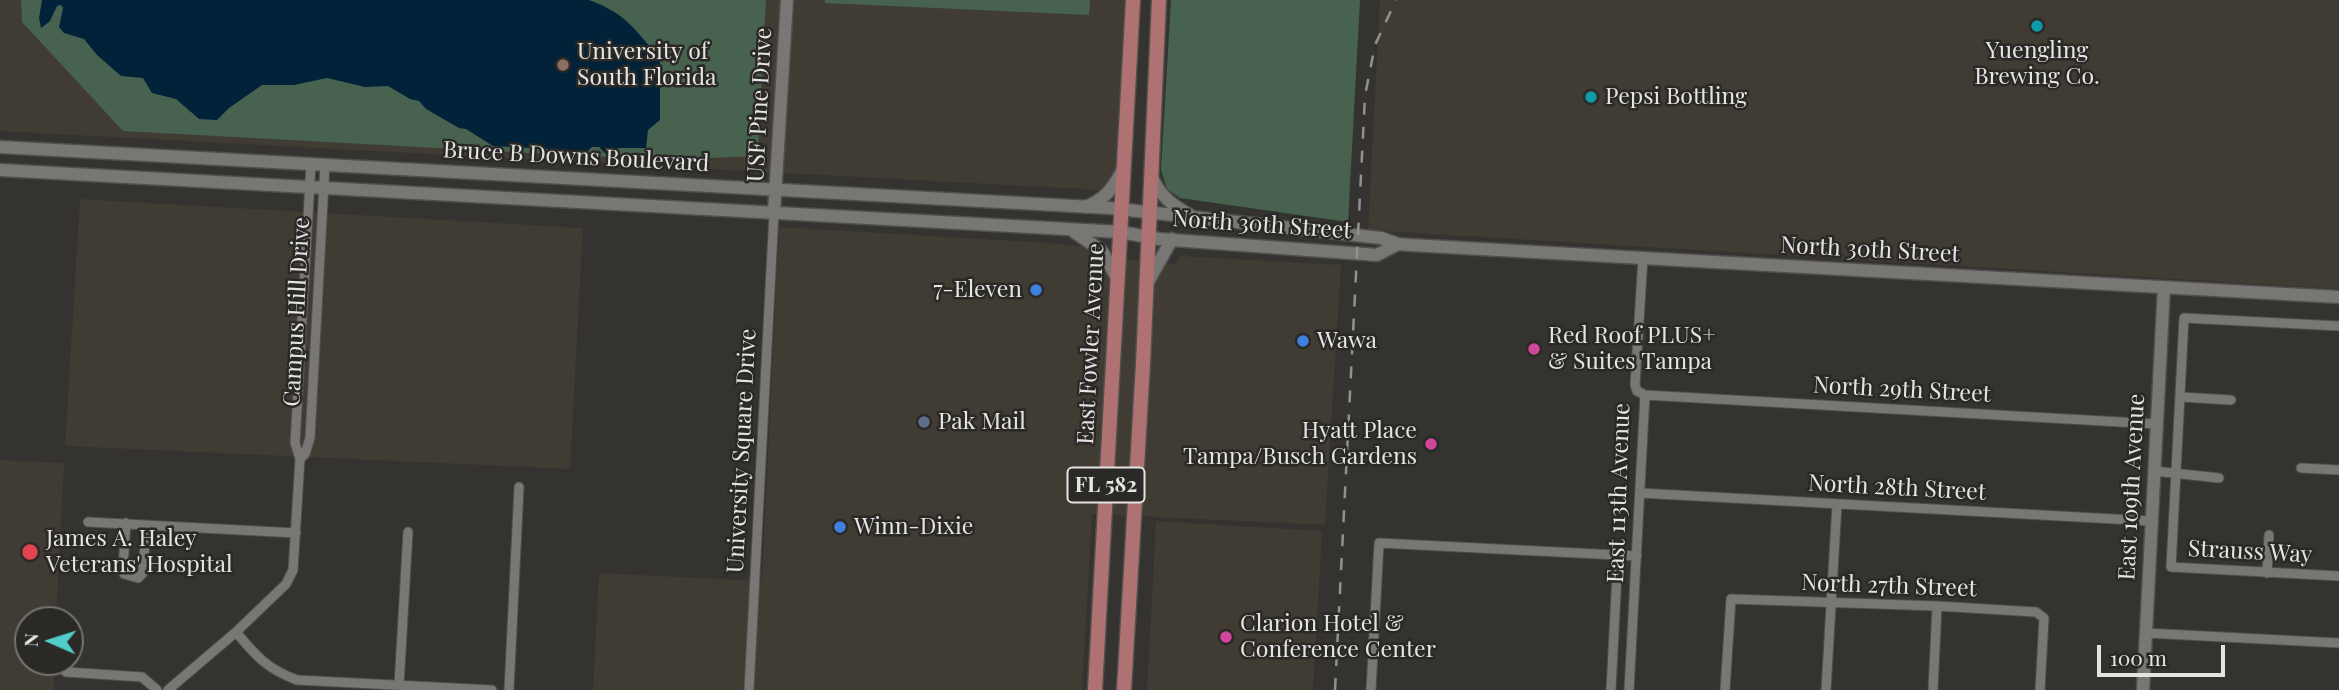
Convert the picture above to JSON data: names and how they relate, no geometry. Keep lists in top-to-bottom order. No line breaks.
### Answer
{"streets":{"main road":["USF Pine Drive","Bruce B Downs Boulevard","North 30th Street","East Fowler Avenue","FL 582","East 109th Avenue"],"street":["Campus Hill Drive","North 29th Street","University Square Drive","North 28th Street","East 113th Avenue","Strauss Way","North 27th Street"]},"crossings":[["USF Pine Drive","Bruce B Downs Boulevard"],["USF Pine Drive","University Square Drive"],["Bruce B Downs Boulevard","North 30th Street"],["Bruce B Downs Boulevard","Campus Hill Drive"],["Bruce B Downs Boulevard","East Fowler Avenue"],["Bruce B Downs Boulevard","University Square Drive"],["Bruce B Downs Boulevard","FL 582"],["North 30th Street","East Fowler Avenue"],["North 30th Street","FL 582"],["North 30th Street","East 109th Avenue"],["North 30th Street","East 113th Avenue"],["North 29th Street","East 109th Avenue"],["North 29th Street","East 113th Avenue"],["East 109th Avenue","North 28th Street"],["North 28th Street","East 113th Avenue"]],"places":["Yuengling Brewing Co.","University of South Florida","Pepsi Bottling","7-Eleven","Wawa","Red Roof PLUS+ & Suites Tampa","Pak Mail","Hyatt Place Tampa/Busch Gardens","Winn-Dixie","James A. Haley Veterans' Hospital","Clarion Hotel & Conference Center"],"scale_bar":"100 m","north":"left"}
